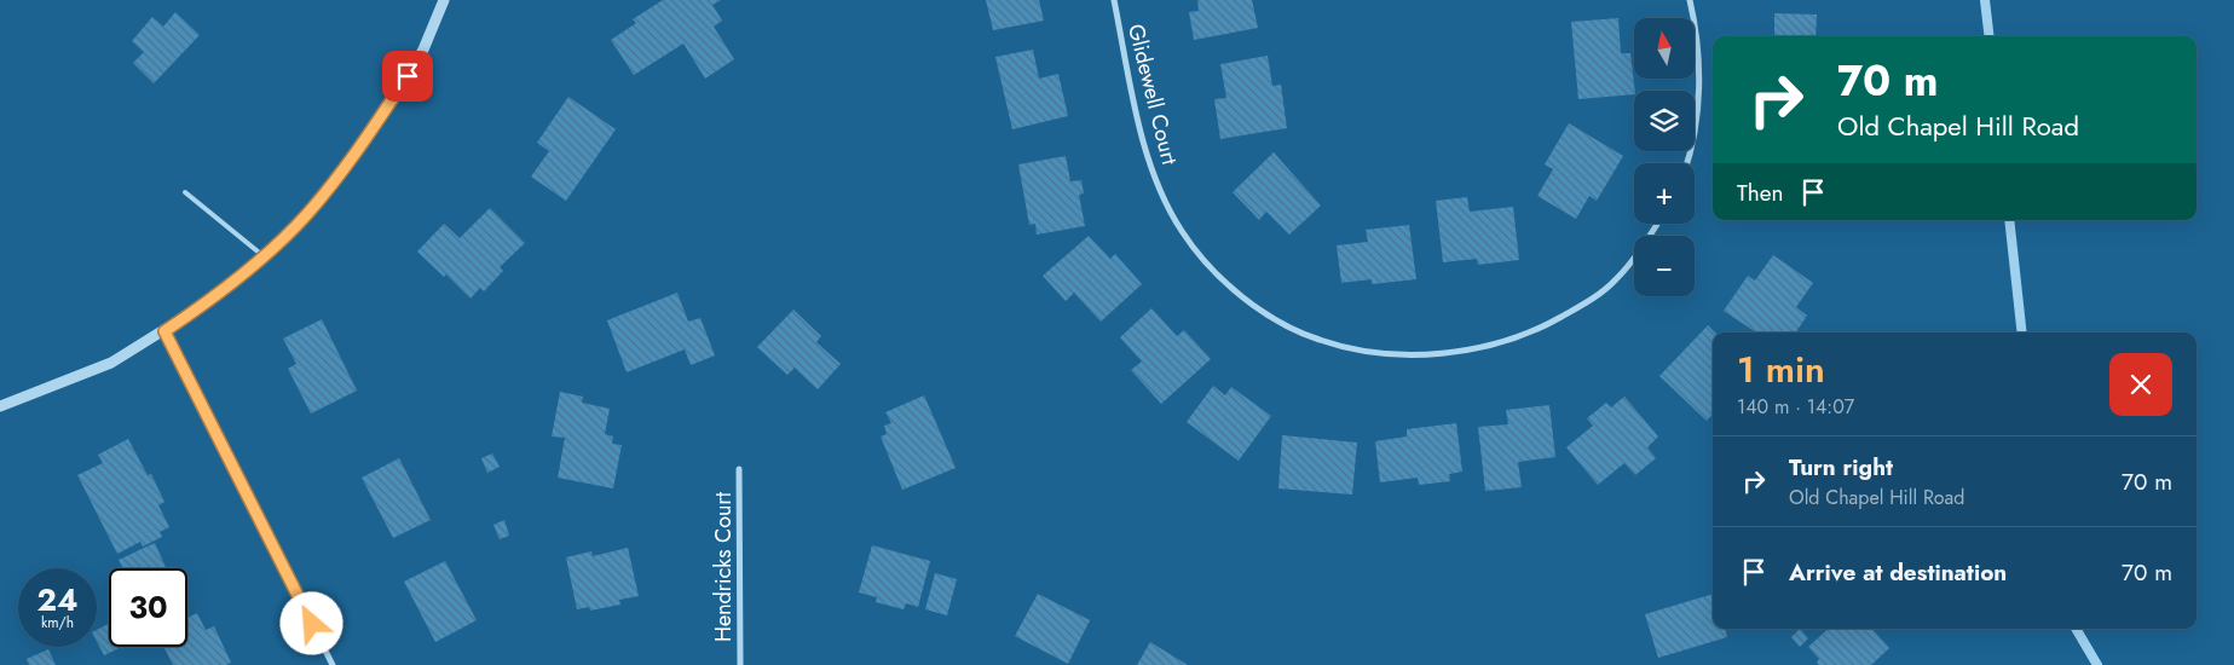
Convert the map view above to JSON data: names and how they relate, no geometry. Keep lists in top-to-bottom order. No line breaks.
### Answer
{"streets":{"street":["Glidewell Court","Hendricks Court"]},"north":"top","page":{"map_buttons":["+","−"],"turn":["70 m","Old Chapel Hill Road"],"then":"Then","heading":["1 min","140 m · 14:07"],"list":[{"name":"Turn right","note":"Old Chapel Hill Road","value":"70 m"},{"name":"Arrive at destination","value":"70 m"}],"speed":"24 km/h","limit":"30"}}
